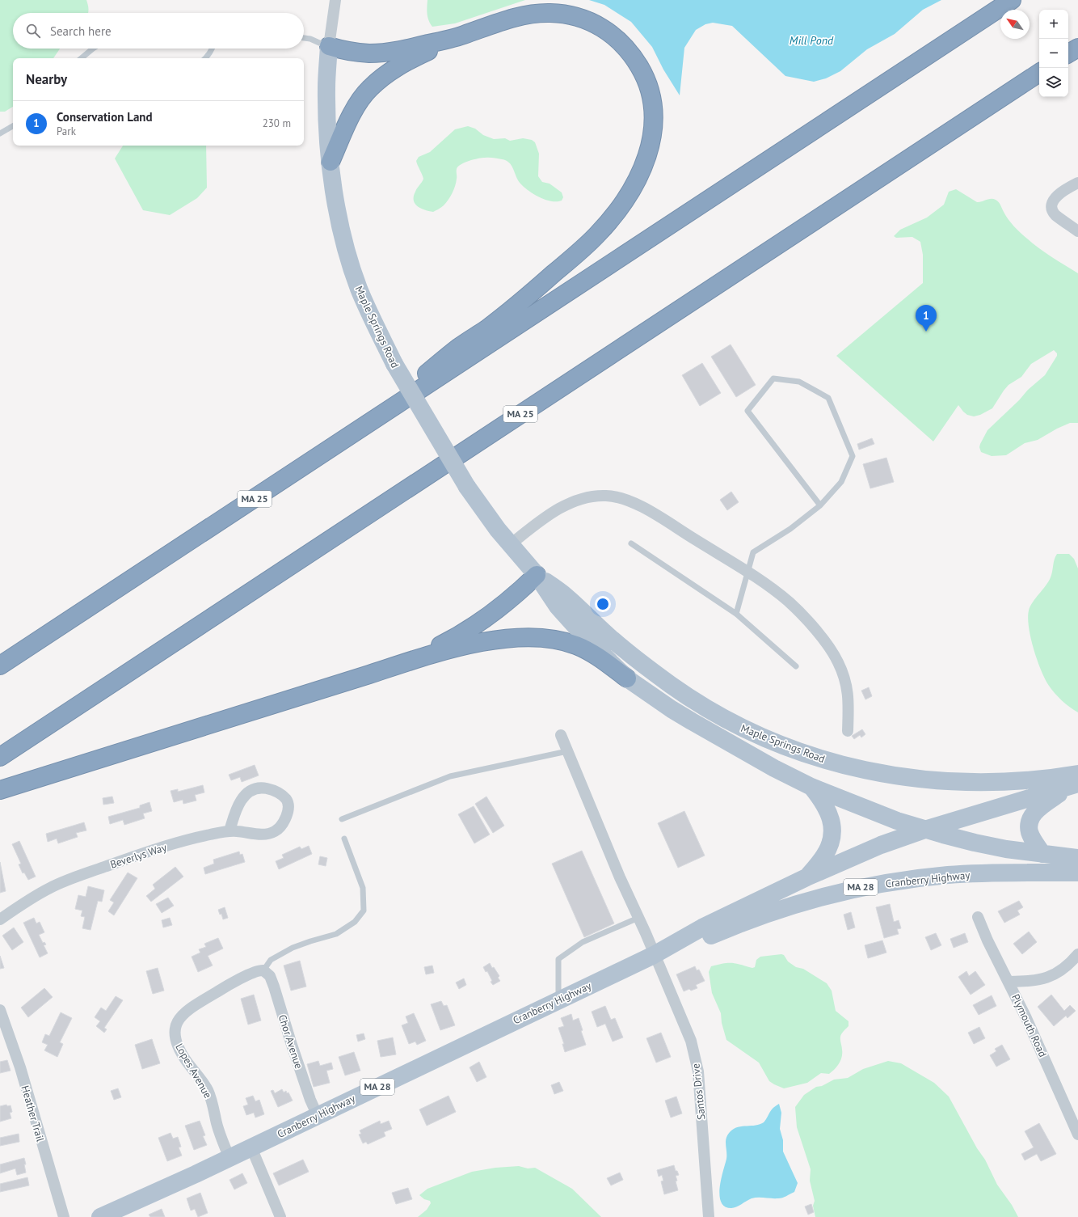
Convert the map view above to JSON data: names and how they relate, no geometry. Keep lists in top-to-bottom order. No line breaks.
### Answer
{"streets":{"highway":["MA 25"],"main road":["Maple Springs Road","Cranberry Highway","MA 28"],"street":["Beverlys Way","Plymouth Road","Chor Avenue","Lopes Avenue","Santos Drive","Heather Trail"]},"crossings":[["Maple Springs Road","Cranberry Highway"],["Cranberry Highway","Chor Avenue"],["Cranberry Highway","Lopes Avenue"],["Cranberry Highway","Santos Drive"],["Chor Avenue","Lopes Avenue"]],"water":["Mill Pond"],"north":"top left","page":{"map_buttons":["+","−"],"search":"Search here","heading":"Nearby","list":[{"mark":"1","name":"Conservation Land","note":"Park","value":"230 m"}],"pins":"1"}}
